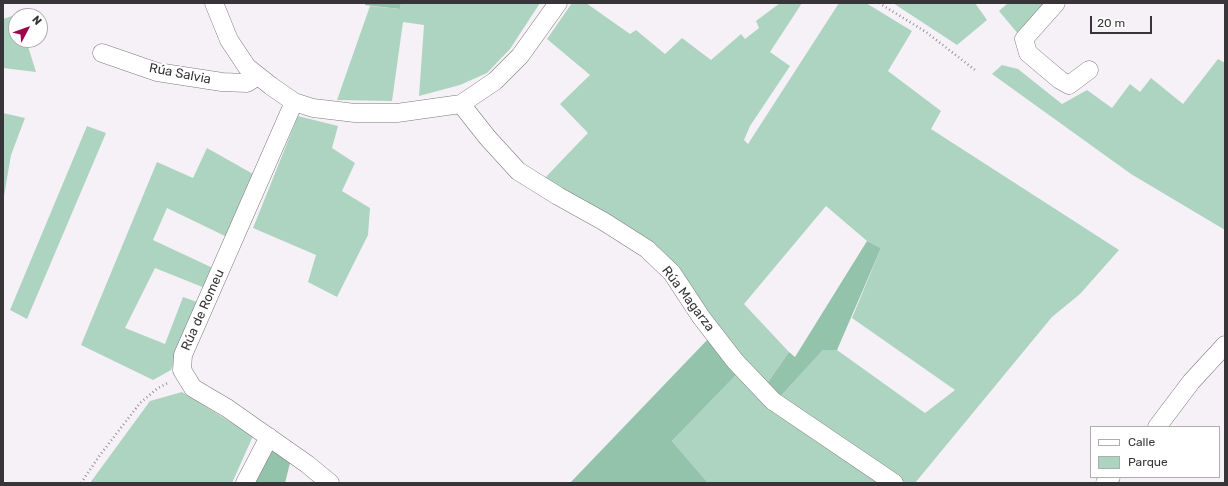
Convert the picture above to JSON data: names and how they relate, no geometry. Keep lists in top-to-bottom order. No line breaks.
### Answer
{"streets":{"street":["Rúa Salvia","Rúa Magarza","Rúa de Romeu"]},"legend":["Calle","Parque"],"scale_bar":"20 m","north":"top right"}
